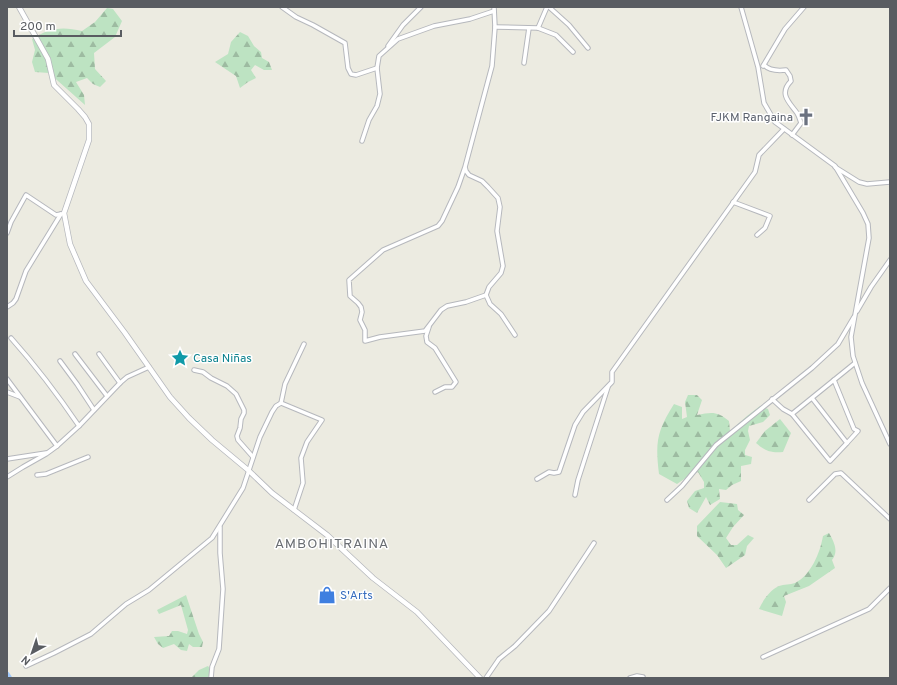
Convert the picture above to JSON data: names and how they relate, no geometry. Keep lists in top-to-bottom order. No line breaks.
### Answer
{"districts":["AMBOHITRAINA"],"places":{"church":["FJKM Rangaina"],"place":["Casa Niñas"],"shop":["S'Arts"]},"scale_bar":"200 m","north":"bottom left"}
